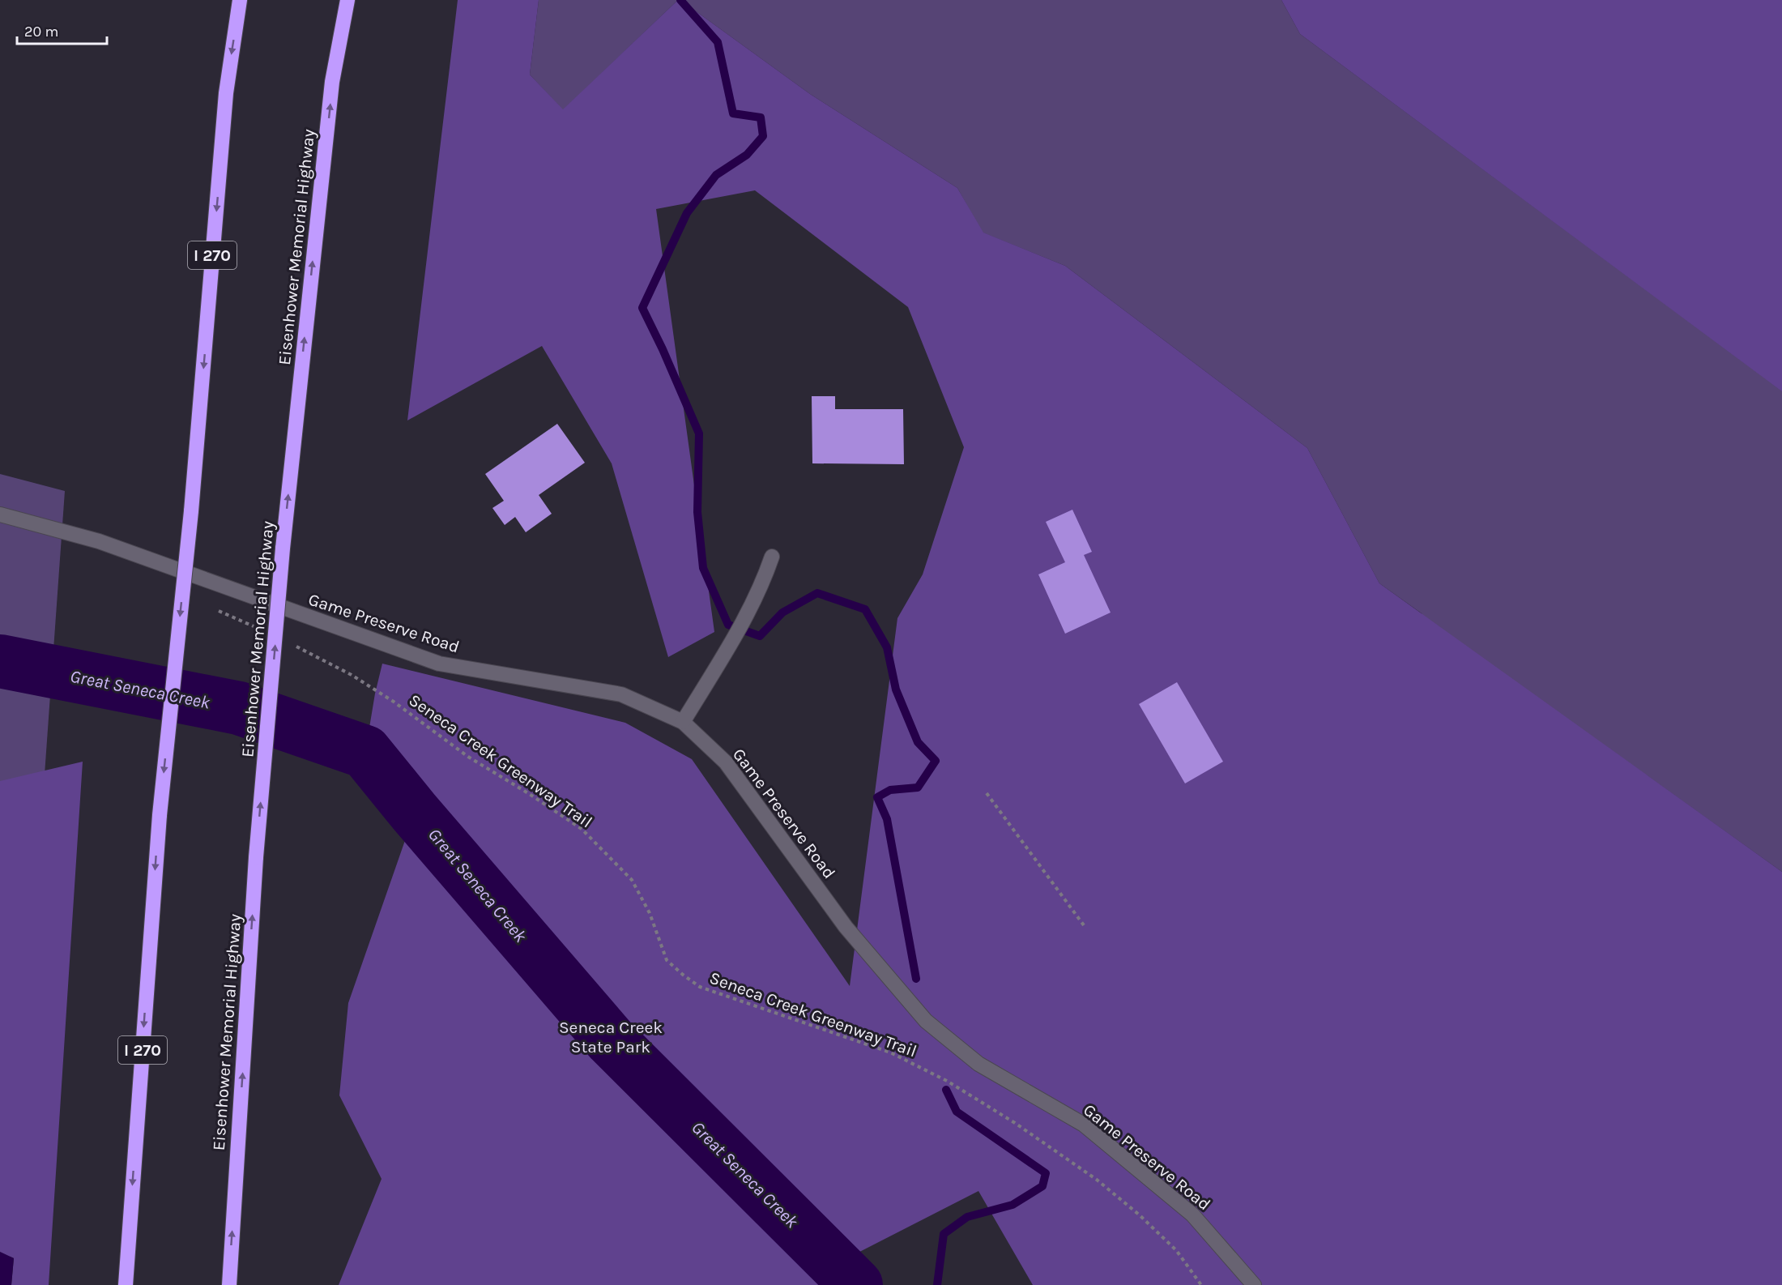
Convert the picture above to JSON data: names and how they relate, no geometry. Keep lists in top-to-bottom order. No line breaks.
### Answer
{"streets":{"highway":["Eisenhower Memorial Highway","I 270"],"street":["Game Preserve Road"],"path":["Seneca Creek Greenway Trail"]},"water":["Great Seneca Creek"],"parks":["Seneca Creek State Park"],"scale_bar":"20 m"}
